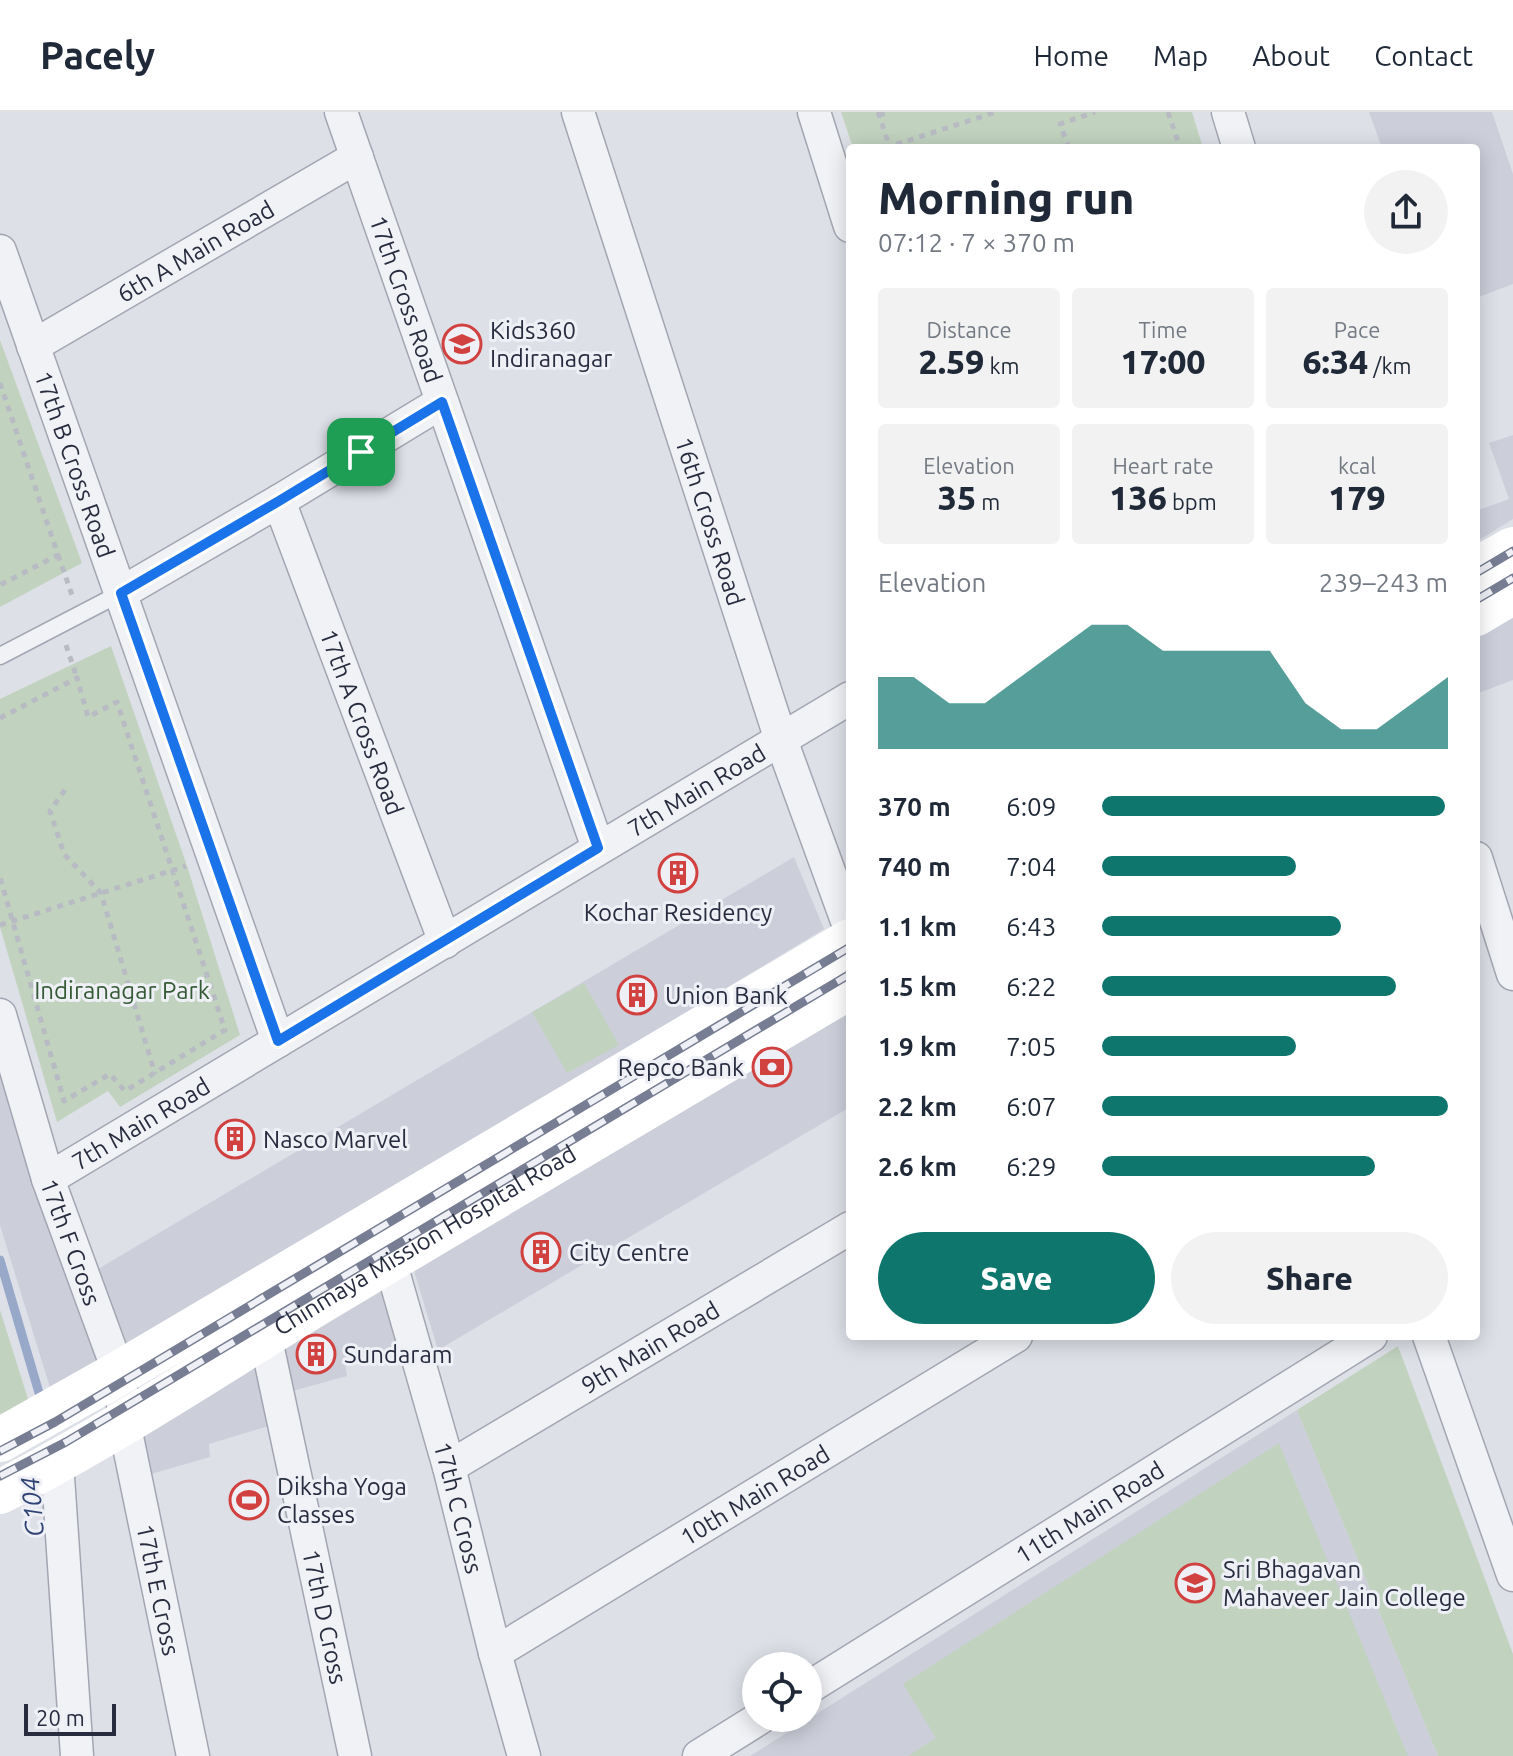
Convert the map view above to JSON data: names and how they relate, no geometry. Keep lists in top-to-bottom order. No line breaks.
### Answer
{"streets":{"main road":["Chinmaya Mission Hospital Road"],"street":["6th A Main Road","17th Cross Road","17th B Cross Road","16th Cross Road","17th A Cross Road","7th Main Road","17th F Cross","9th Main Road","10th Main Road","17th C Cross","11th Main Road","17th E Cross","17th D Cross"]},"crossings":[["6th A Main Road","17th Cross Road"],["6th A Main Road","17th B Cross Road"],["17th Cross Road","7th Main Road"],["17th B Cross Road","7th Main Road"],["16th Cross Road","7th Main Road"],["17th A Cross Road","7th Main Road"],["7th Main Road","17th F Cross"],["Chinmaya Mission Hospital Road","17th F Cross"],["Chinmaya Mission Hospital Road","17th C Cross"],["Chinmaya Mission Hospital Road","17th E Cross"],["Chinmaya Mission Hospital Road","17th D Cross"],["17th F Cross","17th E Cross"],["9th Main Road","17th C Cross"],["10th Main Road","17th C Cross"]],"water":["C104"],"parks":["Indiranagar Park"],"places":{"school or university":["Kids360 Indiranagar","Sri Bhagavan Mahaveer Jain College"],"building":["Kochar Residency","Union Bank","Nasco Marvel","City Centre","Sundaram"],"bank":["Repco Bank"],"sports":["Diksha Yoga Classes"]},"scale_bar":"20 m","page":{"header":"Pacely","nav":["Home","Map","About","Contact"],"heading":["Morning run","07:12 · 7 × 370 m"],"stats":[["Distance","2.59 km"],["Time","17:00"],["Pace","6:34 /km"],["Elevation","35 m"],["Heart rate","136 bpm"],["kcal","179"]],"chart":["Elevation","239–243 m"],"list":[{"name":"370 m","note":"6:09"},{"name":"740 m","note":"7:04"},{"name":"1.1 km","note":"6:43"},{"name":"1.5 km","note":"6:22"},{"name":"1.9 km","note":"7:05"},{"name":"2.2 km","note":"6:07"},{"name":"2.6 km","note":"6:29"}],"buttons":["Save","Share"],"scale":"20 m"}}
